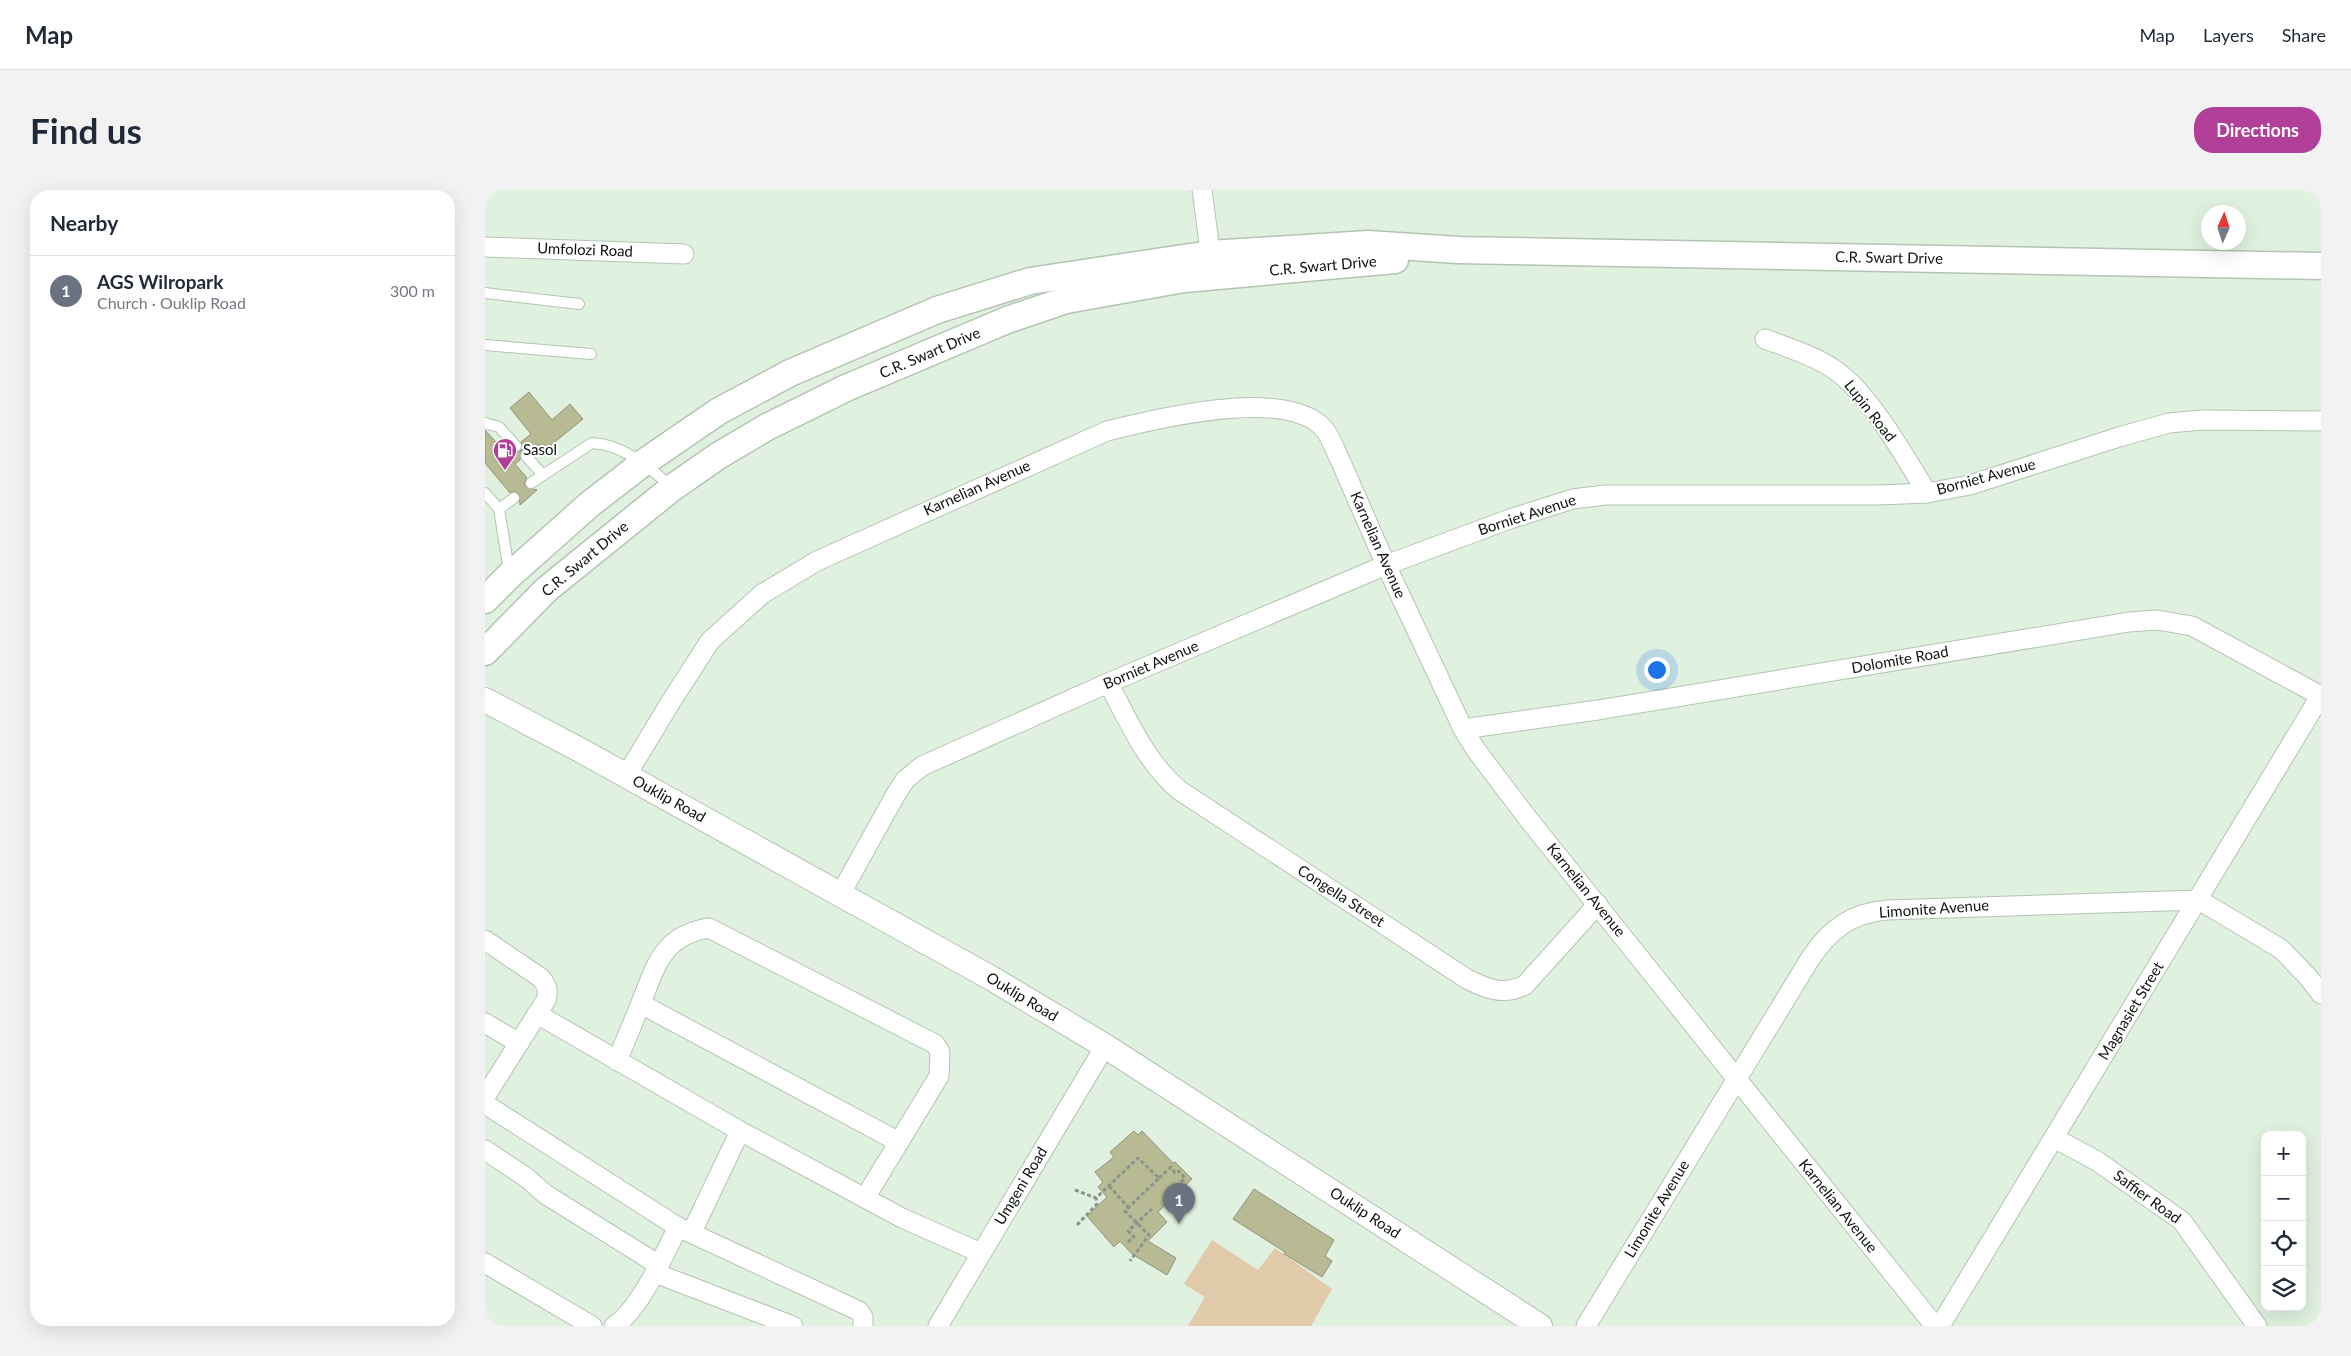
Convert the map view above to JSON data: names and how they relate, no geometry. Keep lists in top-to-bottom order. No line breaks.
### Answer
{"streets":{"main road":["C.R. Swart Drive"],"street":["Umfolozi Road","Lupin Road","Borniet Avenue","Karnelian Avenue","Dolomite Road","Ouklip Road","Congella Street","Limonite Avenue","Magnasiet Street","Umgeni Road","Saffier Road"]},"crossings":[["Lupin Road","Borniet Avenue"],["Borniet Avenue","Karnelian Avenue"],["Borniet Avenue","Ouklip Road"],["Borniet Avenue","Congella Street"],["Karnelian Avenue","Dolomite Road"],["Karnelian Avenue","Ouklip Road"],["Karnelian Avenue","Congella Street"],["Karnelian Avenue","Limonite Avenue"],["Dolomite Road","Magnasiet Street"],["Ouklip Road","Umgeni Road"],["Limonite Avenue","Magnasiet Street"],["Magnasiet Street","Saffier Road"]],"places":{"fuel station":["Sasol"]},"north":"top","page":{"header":"Map","nav":["Map","Layers","Share"],"buttons":"Directions","title":"Find us","heading":"Nearby","list":[{"mark":"1","name":"AGS Wilropark","note":"Church · Ouklip Road","value":"300 m"}],"map_buttons":["+","−"],"pins":"1"}}
